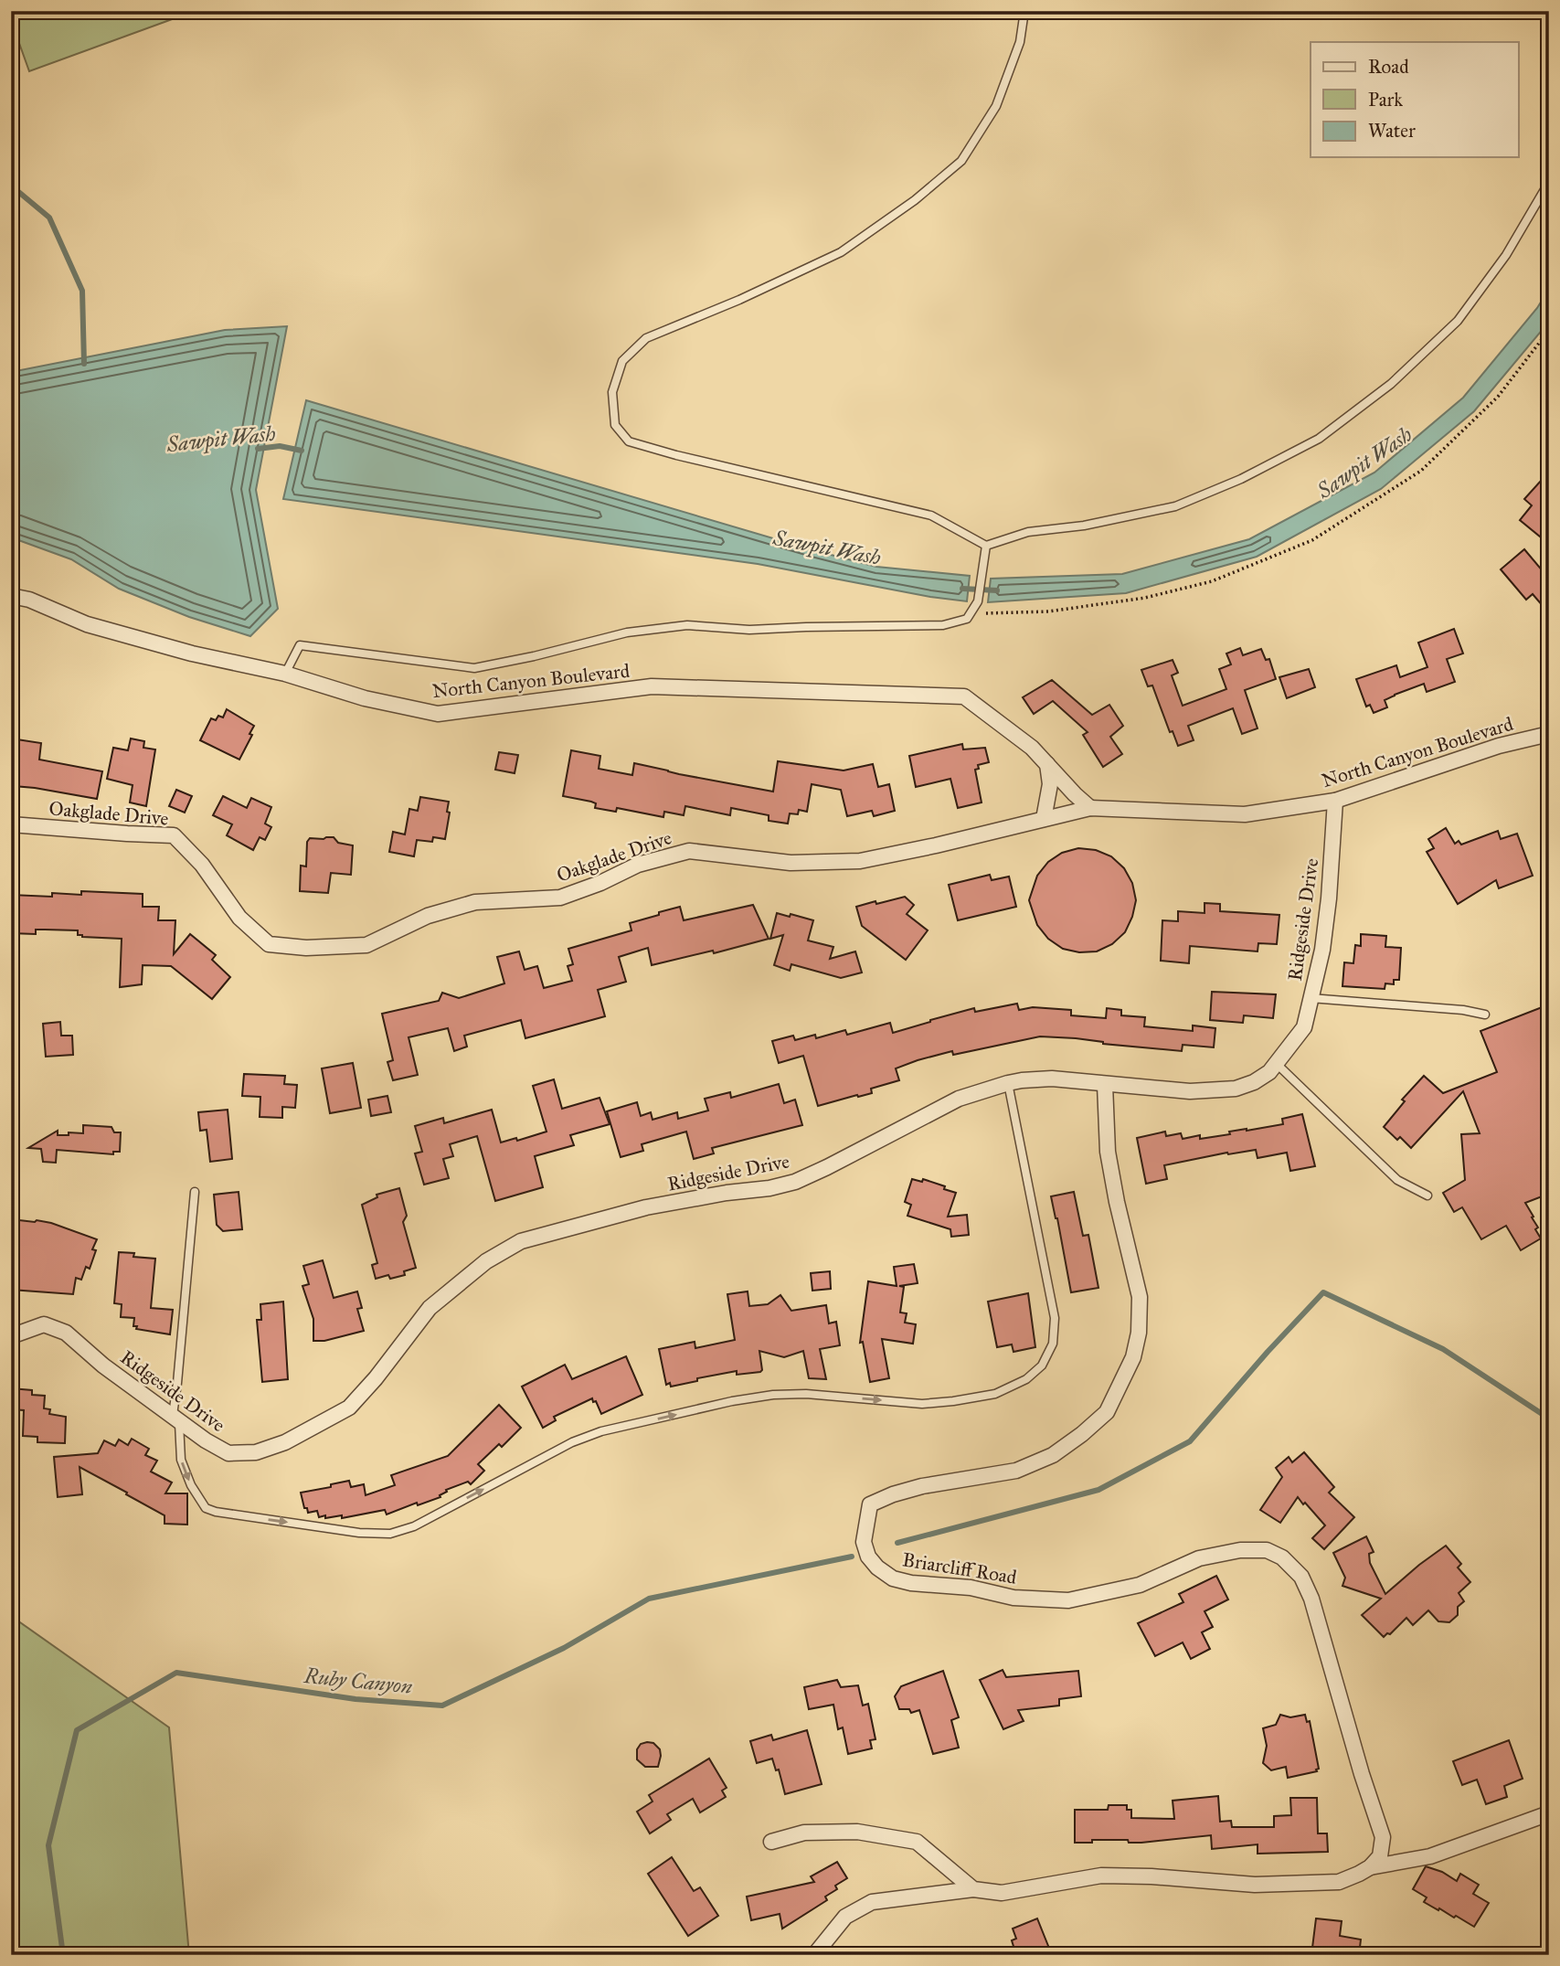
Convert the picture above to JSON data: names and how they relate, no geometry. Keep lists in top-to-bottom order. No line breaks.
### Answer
{"streets":{"street":["North Canyon Boulevard","Oakglade Drive","Ridgeside Drive","Briarcliff Road"]},"crossings":[["North Canyon Boulevard","Oakglade Drive"],["North Canyon Boulevard","Ridgeside Drive"],["Ridgeside Drive","Briarcliff Road"]],"water":["Sawpit Wash","Ruby Canyon"],"legend":["Road","Park","Water"]}
